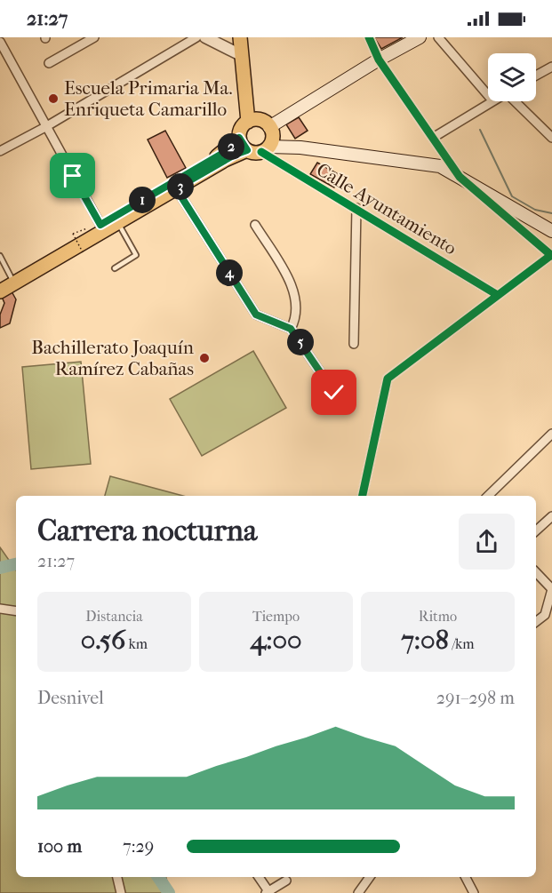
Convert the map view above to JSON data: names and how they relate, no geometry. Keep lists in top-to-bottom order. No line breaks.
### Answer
{"streets":{"street":["Calle Ayuntamiento"]},"places":["Escuela Primaria Ma. Enriqueta Camarillo","Bachillerato Joaquín Ramírez Cabañas"],"page":{"status":"21:27","pins":["2","3","1","4","5"],"heading":["Carrera nocturna","21:27"],"stats":[["Distancia","0.56 km"],["Tiempo","4:00"],["Ritmo","7:08 /km"]],"chart":["Desnivel","291–298 m"],"list":[{"name":"100 m","note":"7:29"}]}}
